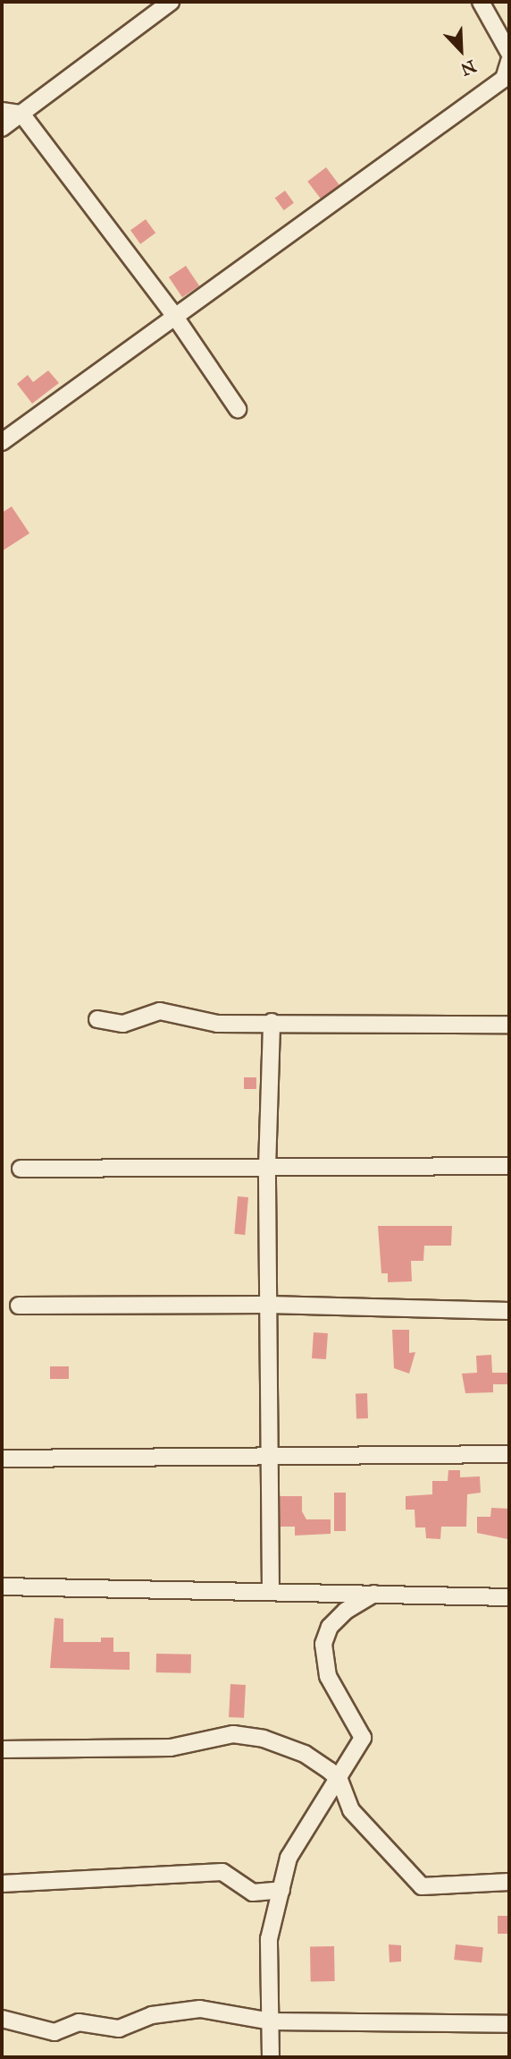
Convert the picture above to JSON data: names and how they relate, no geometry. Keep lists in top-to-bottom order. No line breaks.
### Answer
{"north":"bottom right"}
